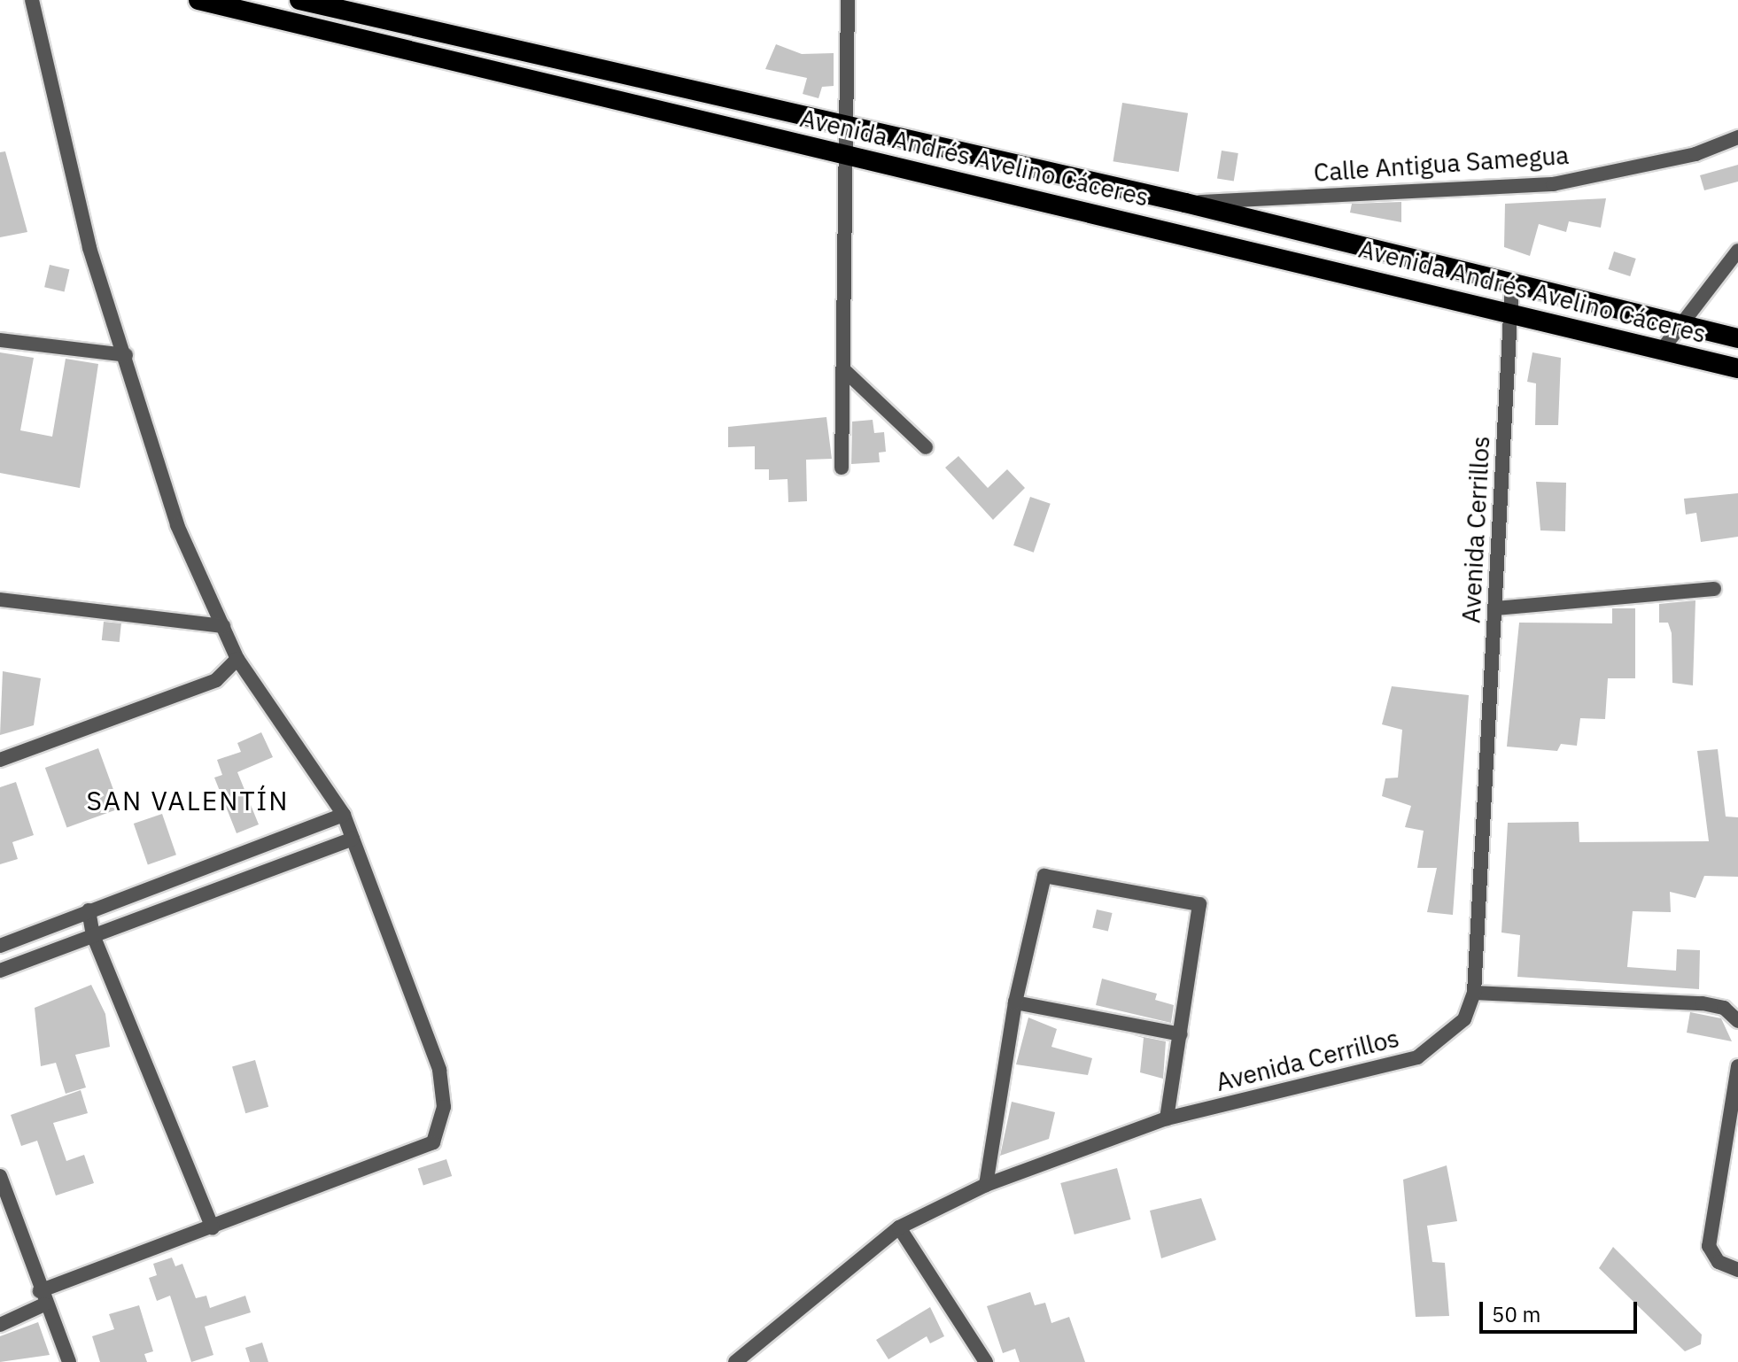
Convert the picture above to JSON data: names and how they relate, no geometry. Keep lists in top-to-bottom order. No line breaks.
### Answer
{"streets":{"highway":["Avenida Andrés Avelino Cáceres"],"street":["Calle Antigua Samegua","Avenida Cerrillos"]},"crossings":[["Avenida Andrés Avelino Cáceres","Calle Antigua Samegua"],["Avenida Andrés Avelino Cáceres","Avenida Cerrillos"]],"districts":["SAN VALENTÍN"],"scale_bar":"50 m"}
